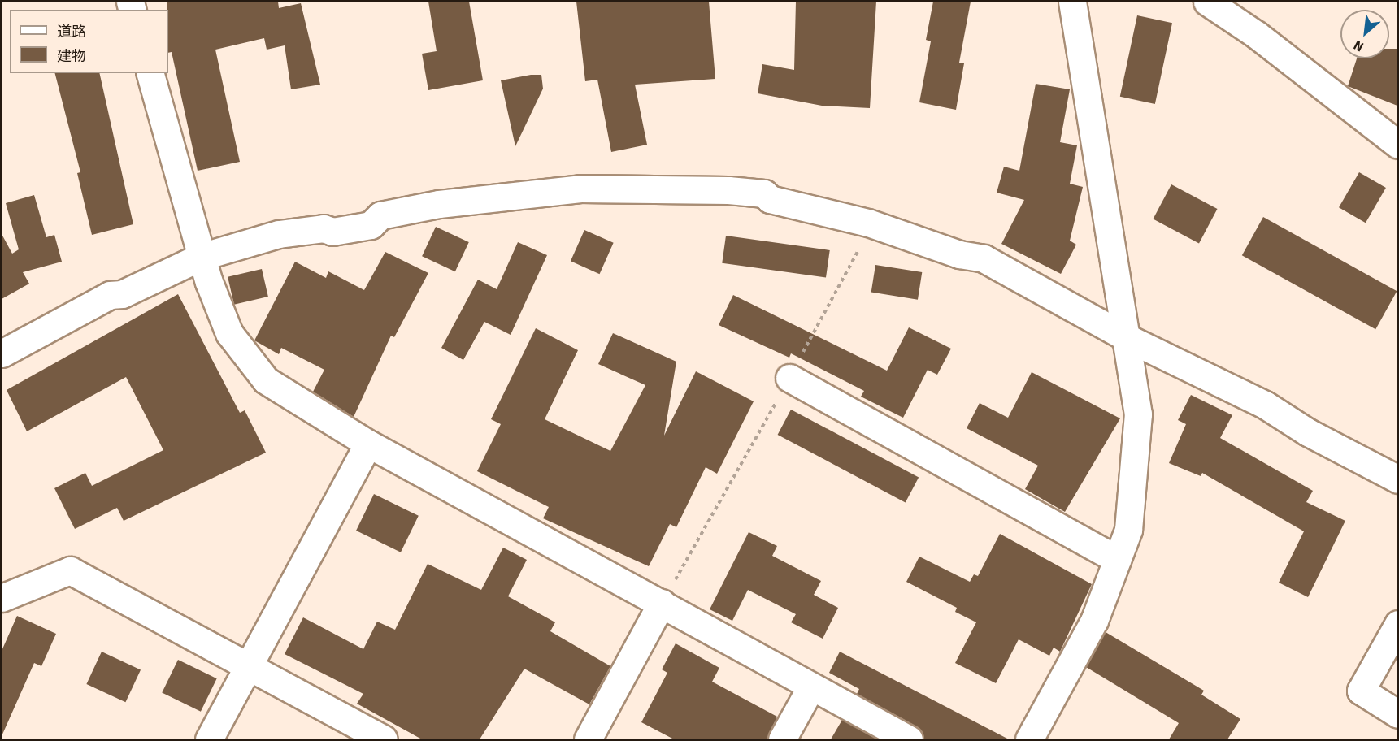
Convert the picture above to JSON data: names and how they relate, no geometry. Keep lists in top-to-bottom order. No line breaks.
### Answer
{"legend":["道路","建物"],"north":"bottom left"}
